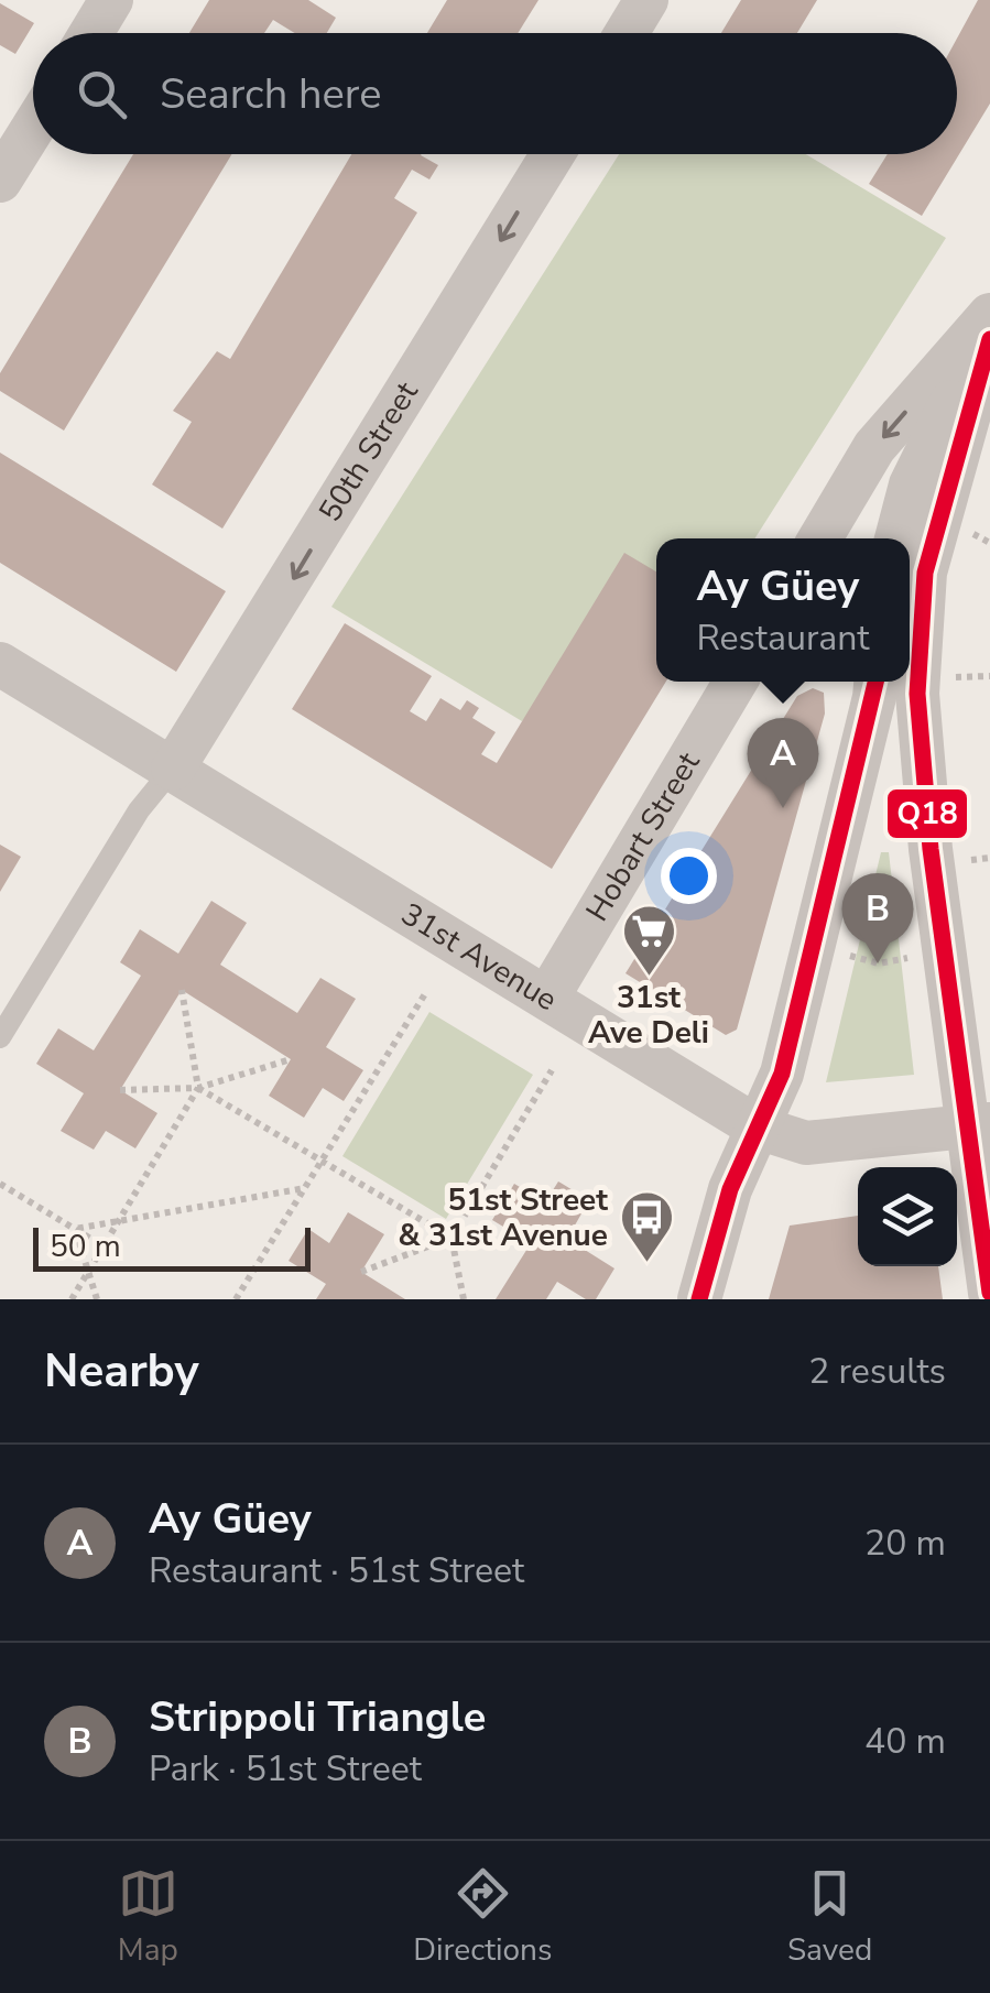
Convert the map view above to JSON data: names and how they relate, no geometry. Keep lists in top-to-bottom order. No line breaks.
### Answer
{"streets":{"street":["50th Street","Hobart Street","31st Avenue"]},"crossings":[["50th Street","31st Avenue"],["Hobart Street","31st Avenue"]],"one_way":["50th Street"],"places":{"supermarket":["31st Ave Deli"],"bus stop":["51st Street & 31st Avenue"]},"lines":["transit line Q18"],"scale_bar":"50 m","page":{"search":"Search here","popup":["Ay Güey","Restaurant"],"pins":["A","B"],"scale":"50 m","heading":["Nearby","2 results"],"list":[{"mark":"A","name":"Ay Güey","note":"Restaurant · 51st Street","value":"20 m"},{"mark":"B","name":"Strippoli Triangle","note":"Park · 51st Street","value":"40 m"}],"nav":["Map","Directions","Saved"]}}
